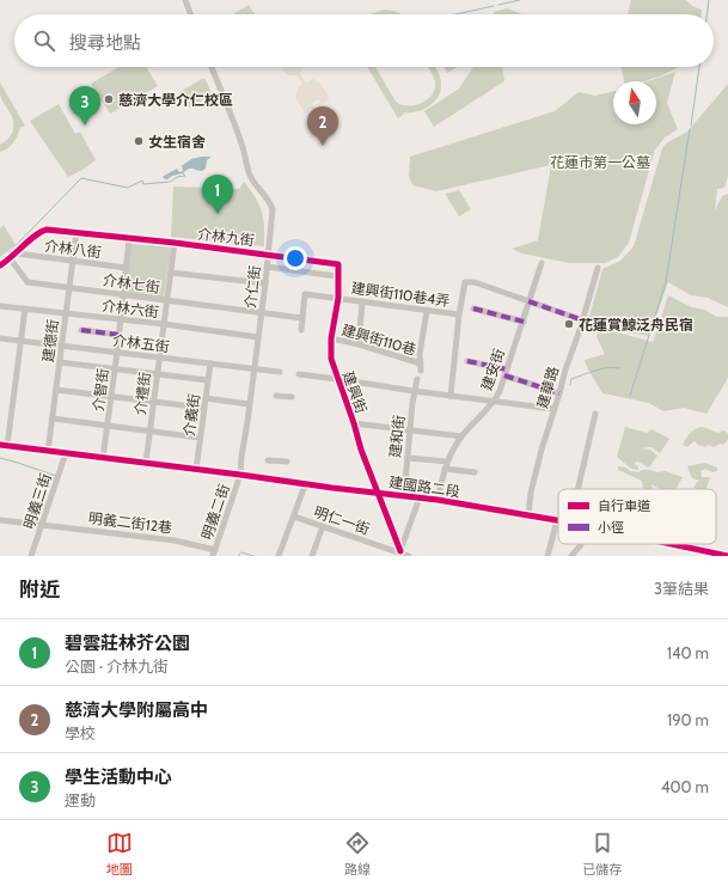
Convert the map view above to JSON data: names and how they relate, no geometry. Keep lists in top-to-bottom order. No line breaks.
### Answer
{"streets":{"street":["介林九街","介林八街","介林七街","介仁街","建興街110巷4弄","介林六街","建興街110巷","建德街","介林五街","建安街","建華路","介智街","建興街","介禮街","介義街","建和街","建國路二段","明義三街","明義二街","明仁一街","明義二街12巷"]},"crossings":[["介林九街","介林八街"],["介林九街","介林七街"],["介林九街","介仁街"],["介林九街","建德街"],["介林九街","介智街"],["介林九街","介禮街"],["介林八街","建德街"],["介林八街","介智街"],["介林七街","介仁街"],["介林七街","建興街110巷4弄"],["介林七街","建德街"],["介林七街","介智街"],["介林七街","介禮街"],["介仁街","介林六街"],["介仁街","介林五街"],["介仁街","建國路二段"],["介仁街","明義二街"],["建興街110巷4弄","建興街"],["介林六街","建德街"],["介林六街","介智街"],["介林六街","介禮街"],["建興街110巷","建興街"],["建德街","介林五街"],["建德街","建國路二段"],["介林五街","介智街"],["介林五街","介禮街"],["介林五街","介義街"],["建安街","建國路二段"],["建華路","建國路二段"],["介智街","建國路二段"],["建興街","建國路二段"],["建興街","明仁一街"],["介禮街","建國路二段"],["介義街","建國路二段"],["建和街","建國路二段"],["建國路二段","明義三街"],["建國路二段","明義二街"],["明義三街","明義二街12巷"],["明義二街","明義二街12巷"]],"parks":["花蓮市第一公墓"],"places":["慈濟大學介仁校區","女生宿舍","花蓮賞鯨泛舟民宿"],"legend":["自行車道","小徑"],"north":"top","page":{"search":"搜尋地點","pins":["3","2","1"],"heading":["附近","3筆結果"],"list":[{"mark":"1","name":"碧雲莊林芥公園","note":"公園 · 介林九街","value":"140 m"},{"mark":"2","name":"慈濟大學附屬高中","note":"學校","value":"190 m"},{"mark":"3","name":"學生活動中心","note":"運動","value":"400 m"}],"nav":["地圖","路線","已儲存"]}}
